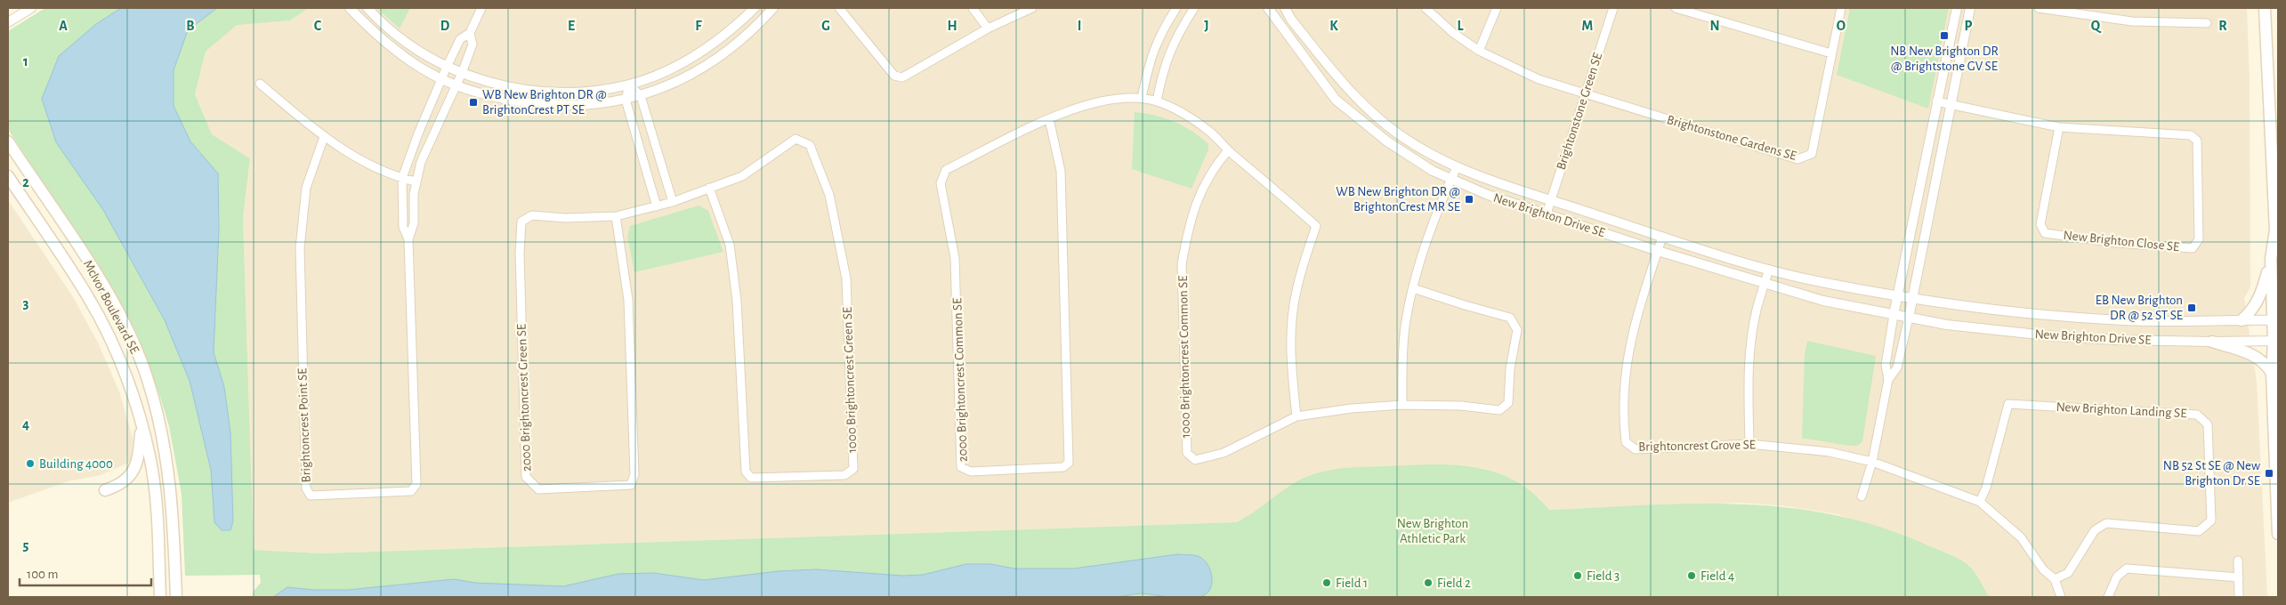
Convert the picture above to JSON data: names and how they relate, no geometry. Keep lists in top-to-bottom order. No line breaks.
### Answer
{"streets":{"main road":["McIvor Boulevard SE"],"street":["Brightonstone Green SE","Brightonstone Gardens SE","New Brighton Drive SE","New Brighton Close SE","1000 Brightoncrest Common SE","1000 Brightoncrest Green SE","2000 Brightoncrest Common SE","2000 Brightoncrest Green SE","New Brighton Landing SE","Brightoncrest Point SE","Brightoncrest Grove SE"]},"crossings":[["Brightonstone Green SE","Brightonstone Gardens SE"],["Brightonstone Green SE","New Brighton Drive SE"],["New Brighton Drive SE","Brightoncrest Grove SE"],["1000 Brightoncrest Green SE","2000 Brightoncrest Green SE"]],"parks":["New Brighton Athletic Park"],"places":{"transit":["NB New Brighton DR @ Brightstone GV SE","WB New Brighton DR @ BrightonCrest PT SE","WB New Brighton DR @ BrightonCrest MR SE","EB New Brighton DR @ 52 ST SE","NB 52 St SE @ New Brighton Dr SE"],"other":["Building 4000","Field 3","Field 4","Field 1","Field 2"]},"scale_bar":"100 m","grid":{"columns":["A","B","C","D","E","F","G","H","I","J","K","L","M","N","O","P","Q","R"],"rows":["1","2","3","4","5"]}}
